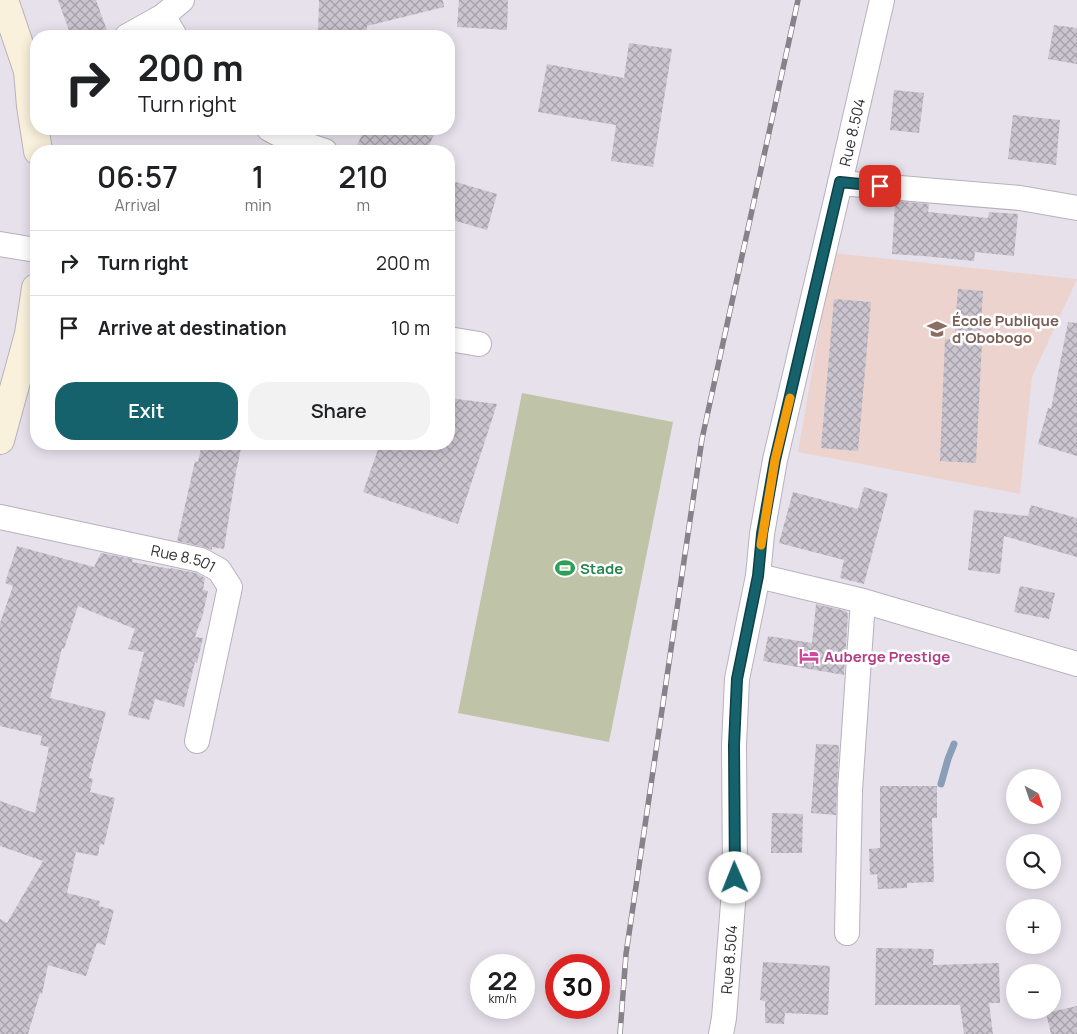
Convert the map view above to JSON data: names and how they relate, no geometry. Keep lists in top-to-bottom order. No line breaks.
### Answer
{"streets":{"street":["Rue 8.504","Rue 8.501"]},"places":{"school or university":["École Publique d'Obobogo"],"sports":["Stade"],"hotel":["Auberge Prestige"]},"north":"bottom right","page":{"turn":["200 m","Turn right"],"eta":["06:57","Arrival","1","min","210","m"],"list":[{"name":"Turn right","value":"200 m"},{"name":"Arrive at destination","value":"10 m"}],"buttons":["Exit","Share"],"map_buttons":["+","−"],"speed":"22 km/h","limit":"30"}}
